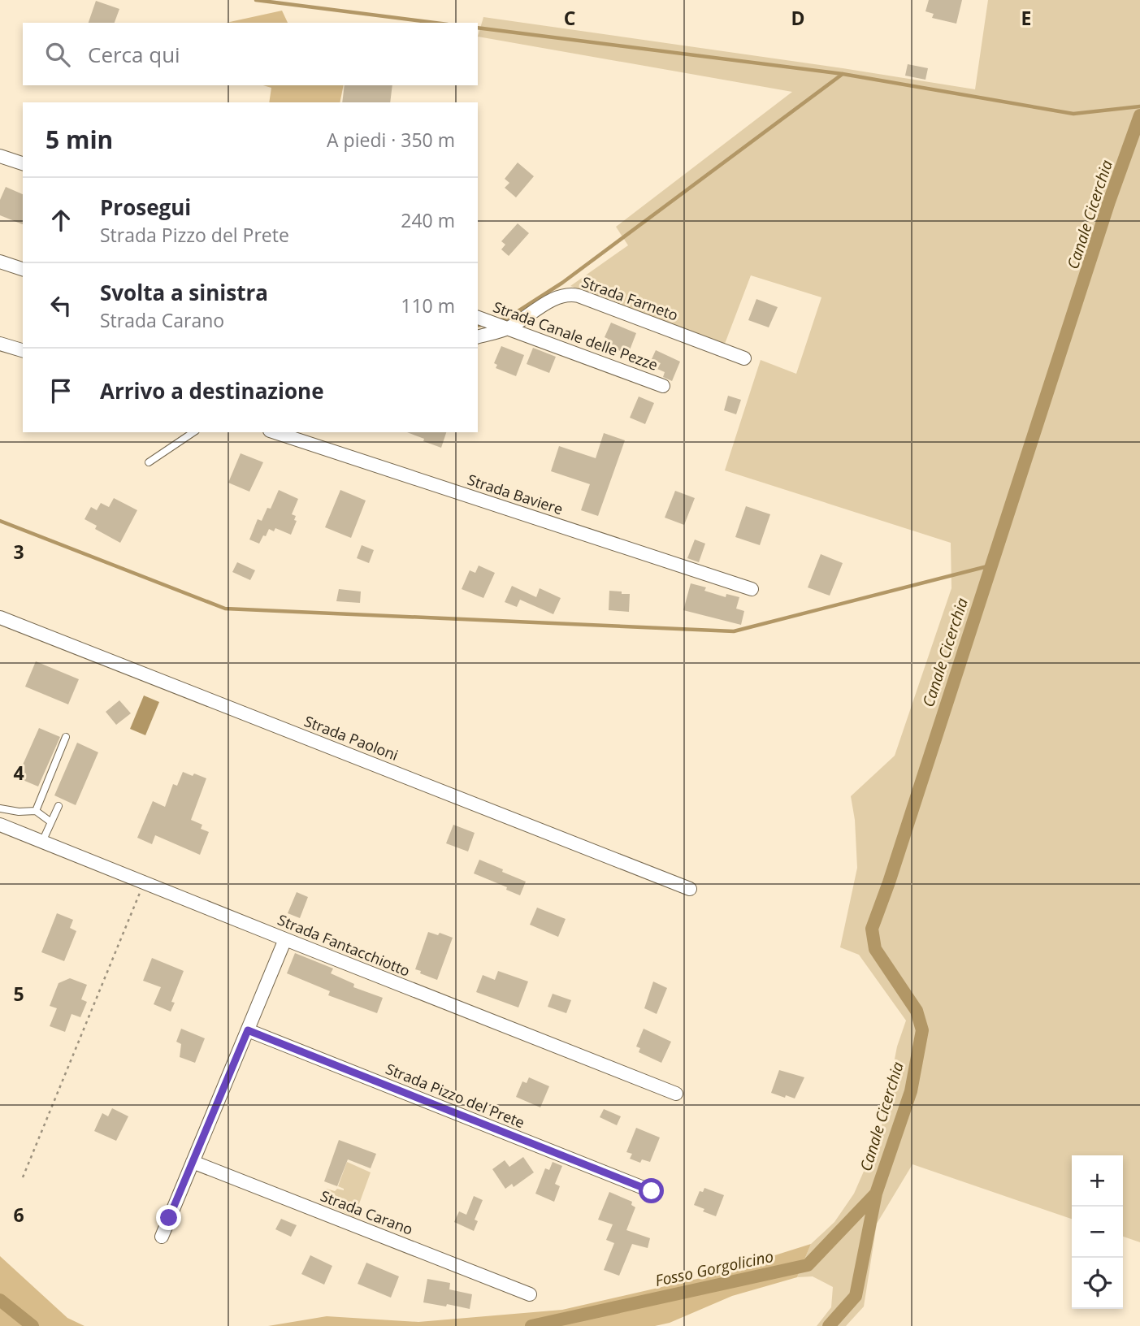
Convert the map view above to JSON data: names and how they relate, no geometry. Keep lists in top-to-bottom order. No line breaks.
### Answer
{"streets":{"street":["Strada Farneto","Strada Canale delle Pezze","Strada Baviere","Strada Paoloni","Strada Fantacchiotto","Strada Pizzo del Prete","Strada Carano"]},"crossings":[["Strada Farneto","Strada Canale delle Pezze"]],"water":["Canale Cicerchia","Fosso Gorgolicino"],"page":{"search":"Cerca qui","heading":["5 min","A piedi · 350 m"],"list":[["Prosegui","Strada Pizzo del Prete","240 m"],["Svolta a sinistra","Strada Carano","110 m"],"Arrivo a destinazione"],"map_buttons":["+","−"]},"grid":{"columns":["C","D","E"],"rows":["3","4","5","6"]}}
